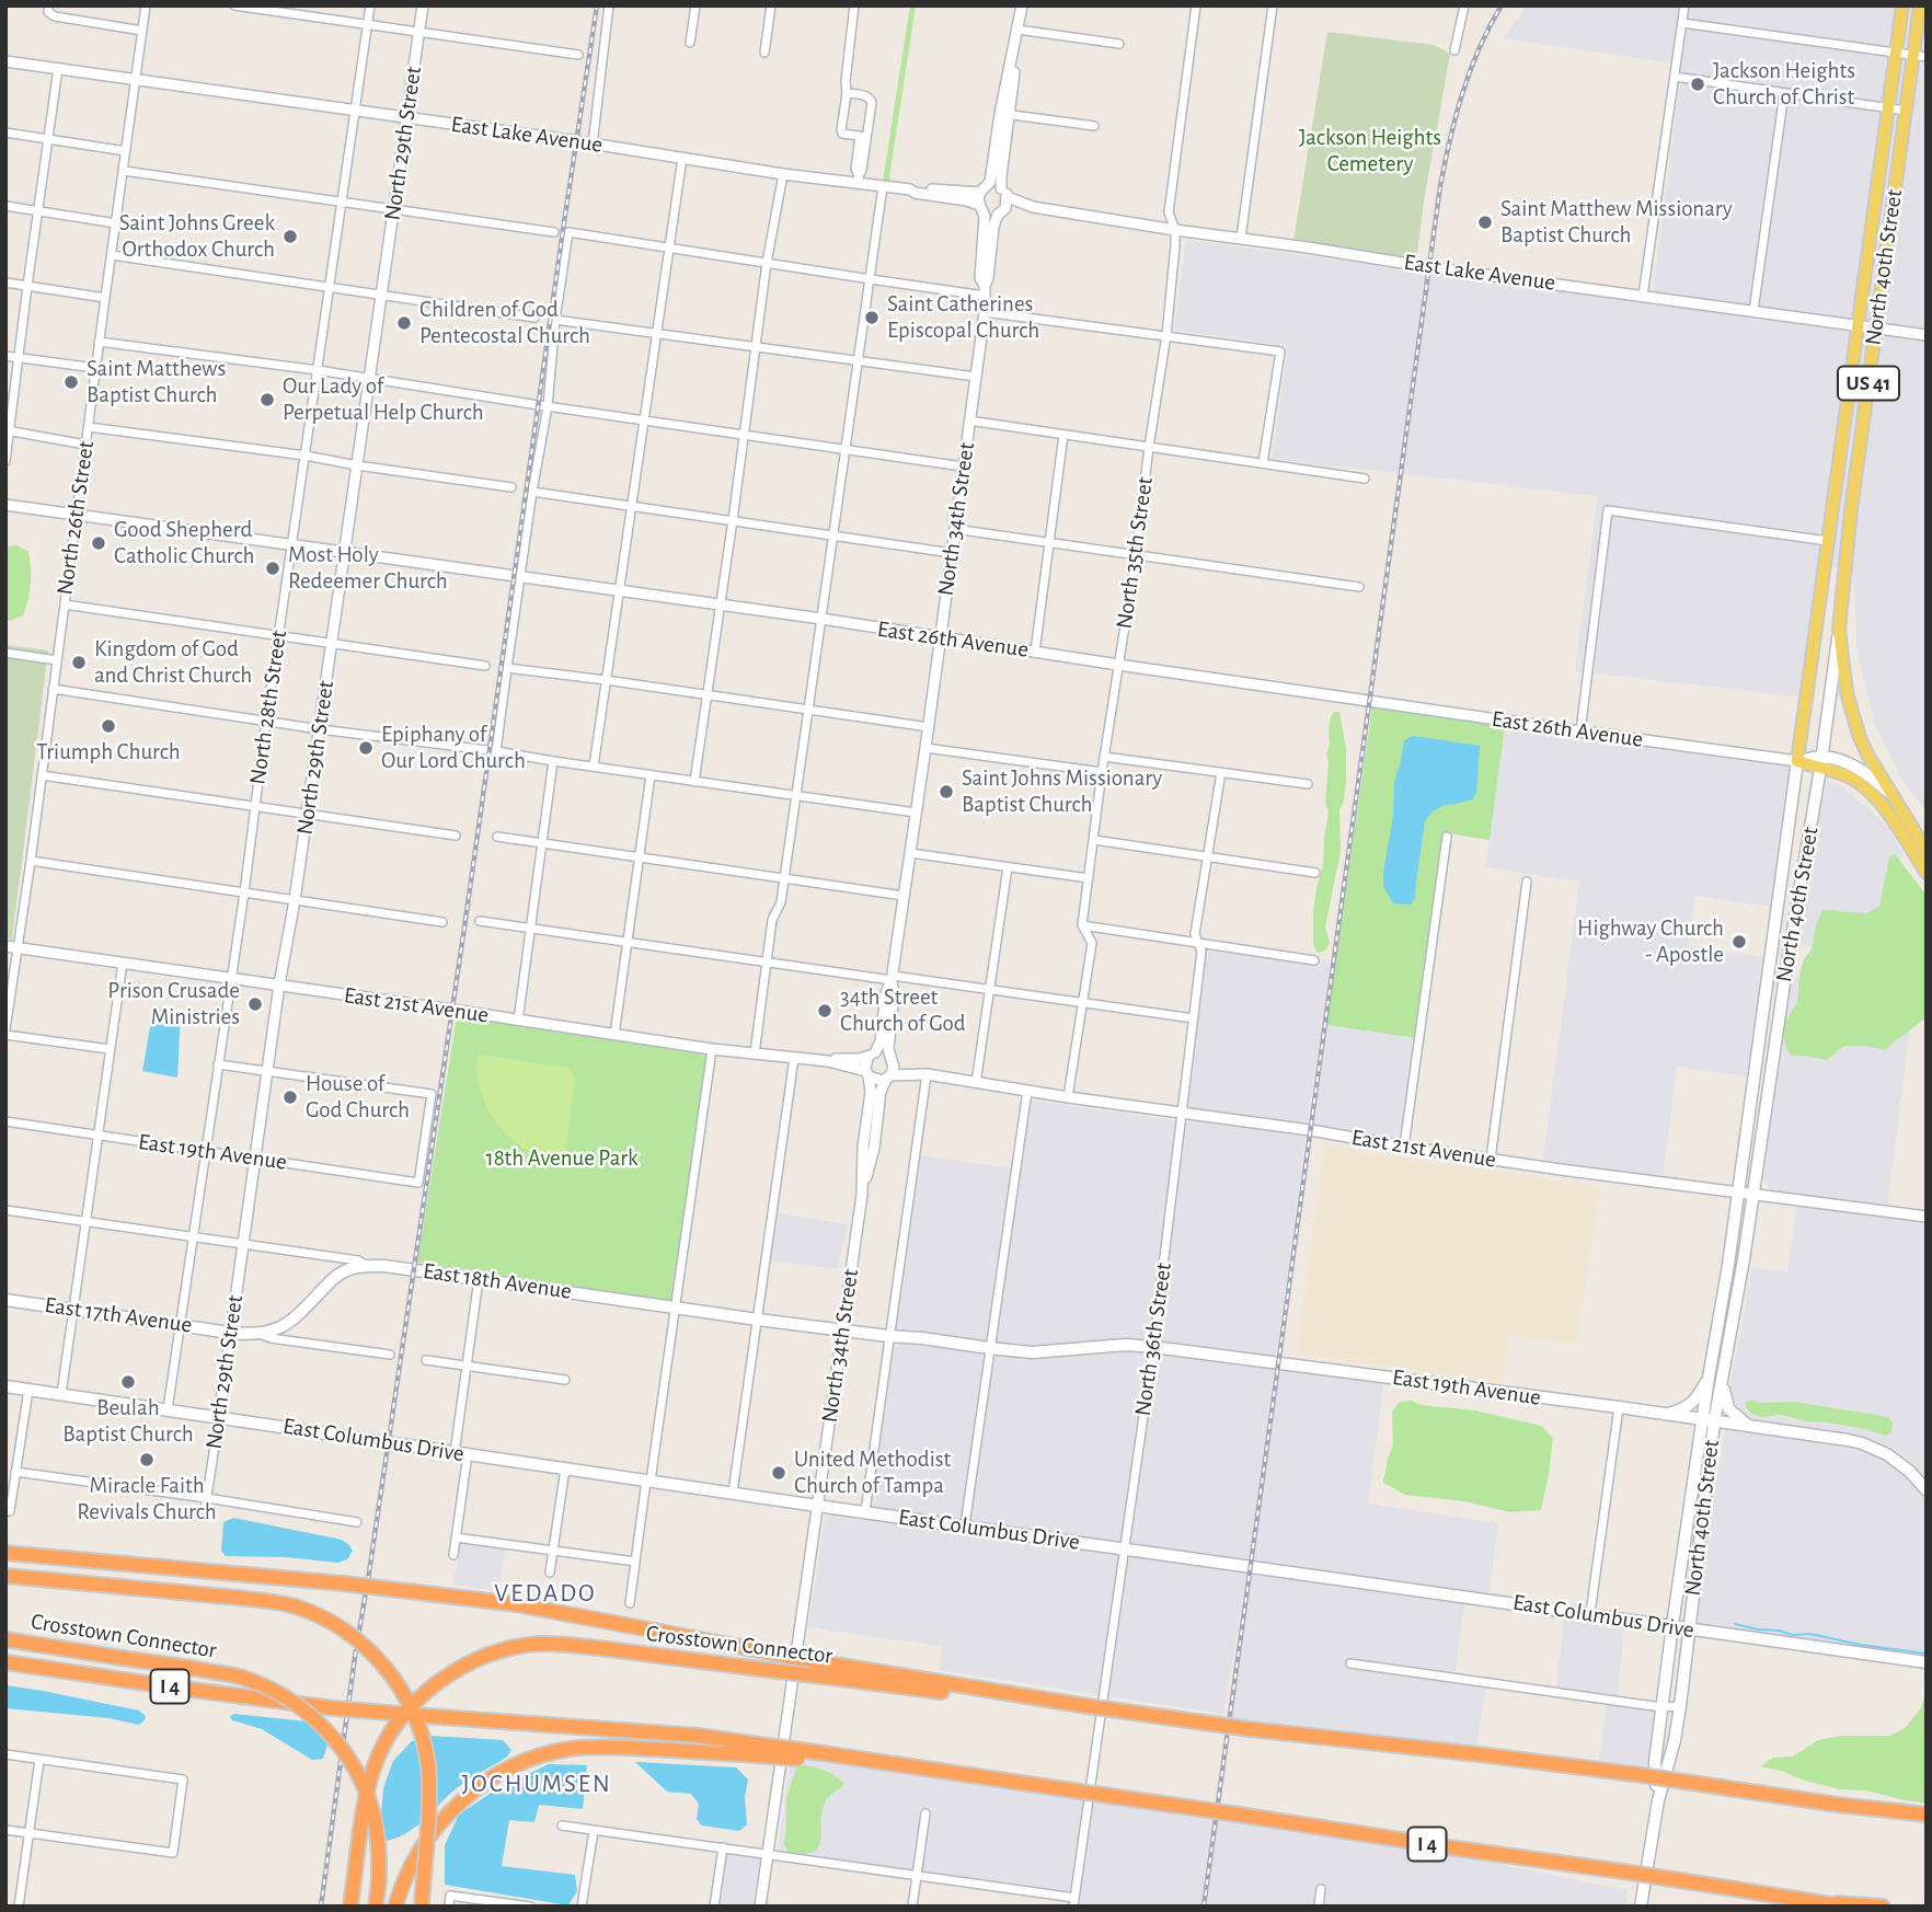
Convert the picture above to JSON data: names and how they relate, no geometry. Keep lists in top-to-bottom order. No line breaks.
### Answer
{"streets":{"highway":["Crosstown Connector","I 4"],"main road":["North 40th Street","US 41","East 19th Avenue","East 18th Avenue","East 17th Avenue","East Columbus Drive"],"street":["East Lake Avenue","North 29th Street","North 26th Street","North 34th Street","North 35th Street","East 26th Avenue","North 28th Street","East 21st Avenue","North 36th Street"]},"crossings":[["East Lake Avenue","North 29th Street"],["East Lake Avenue","North 40th Street"],["East Lake Avenue","North 26th Street"],["East Lake Avenue","North 34th Street"],["East Lake Avenue","North 35th Street"],["East Lake Avenue","North 28th Street"],["North 29th Street","East 26th Avenue"],["North 29th Street","East 21st Avenue"],["North 29th Street","East 19th Avenue"],["North 29th Street","East 18th Avenue"],["North 29th Street","East 17th Avenue"],["North 29th Street","East Columbus Drive"],["North 40th Street","US 41"],["North 40th Street","East 26th Avenue"],["North 40th Street","East 21st Avenue"],["North 40th Street","East 19th Avenue"],["North 40th Street","East Columbus Drive"],["North 26th Street","East 26th Avenue"],["North 26th Street","East 21st Avenue"],["North 34th Street","East 26th Avenue"],["North 34th Street","East 21st Avenue"],["North 34th Street","East 18th Avenue"],["North 34th Street","East Columbus Drive"],["North 35th Street","East 26th Avenue"],["North 35th Street","East 21st Avenue"],["East 26th Avenue","North 28th Street"],["North 28th Street","East 21st Avenue"],["North 28th Street","East 19th Avenue"],["North 28th Street","East 18th Avenue"],["North 28th Street","East 17th Avenue"],["North 28th Street","East Columbus Drive"],["East 21st Avenue","North 36th Street"],["East 19th Avenue","East 18th Avenue"],["East 19th Avenue","North 36th Street"],["North 36th Street","East Columbus Drive"]],"districts":["VEDADO","JOCHUMSEN"],"parks":["Jackson Heights Cemetery","18th Avenue Park"],"places":["Jackson Heights Church of Christ","Saint Matthew Missionary Baptist Church","Saint Johns Greek Orthodox Church","Saint Catherines Episcopal Church","Children of God Pentecostal Church","Saint Matthews Baptist Church","Our Lady of Perpetual Help Church","Good Shepherd Catholic Church","Most Holy Redeemer Church","Kingdom of God and Christ Church","Triumph Church","Epiphany of Our Lord Church","Saint Johns Missionary Baptist Church","Highway Church - Apostle","Prison Crusade Ministries","34th Street Church of God","House of God Church","Beulah Baptist Church","Miracle Faith Revivals Church","United Methodist Church of Tampa"]}
